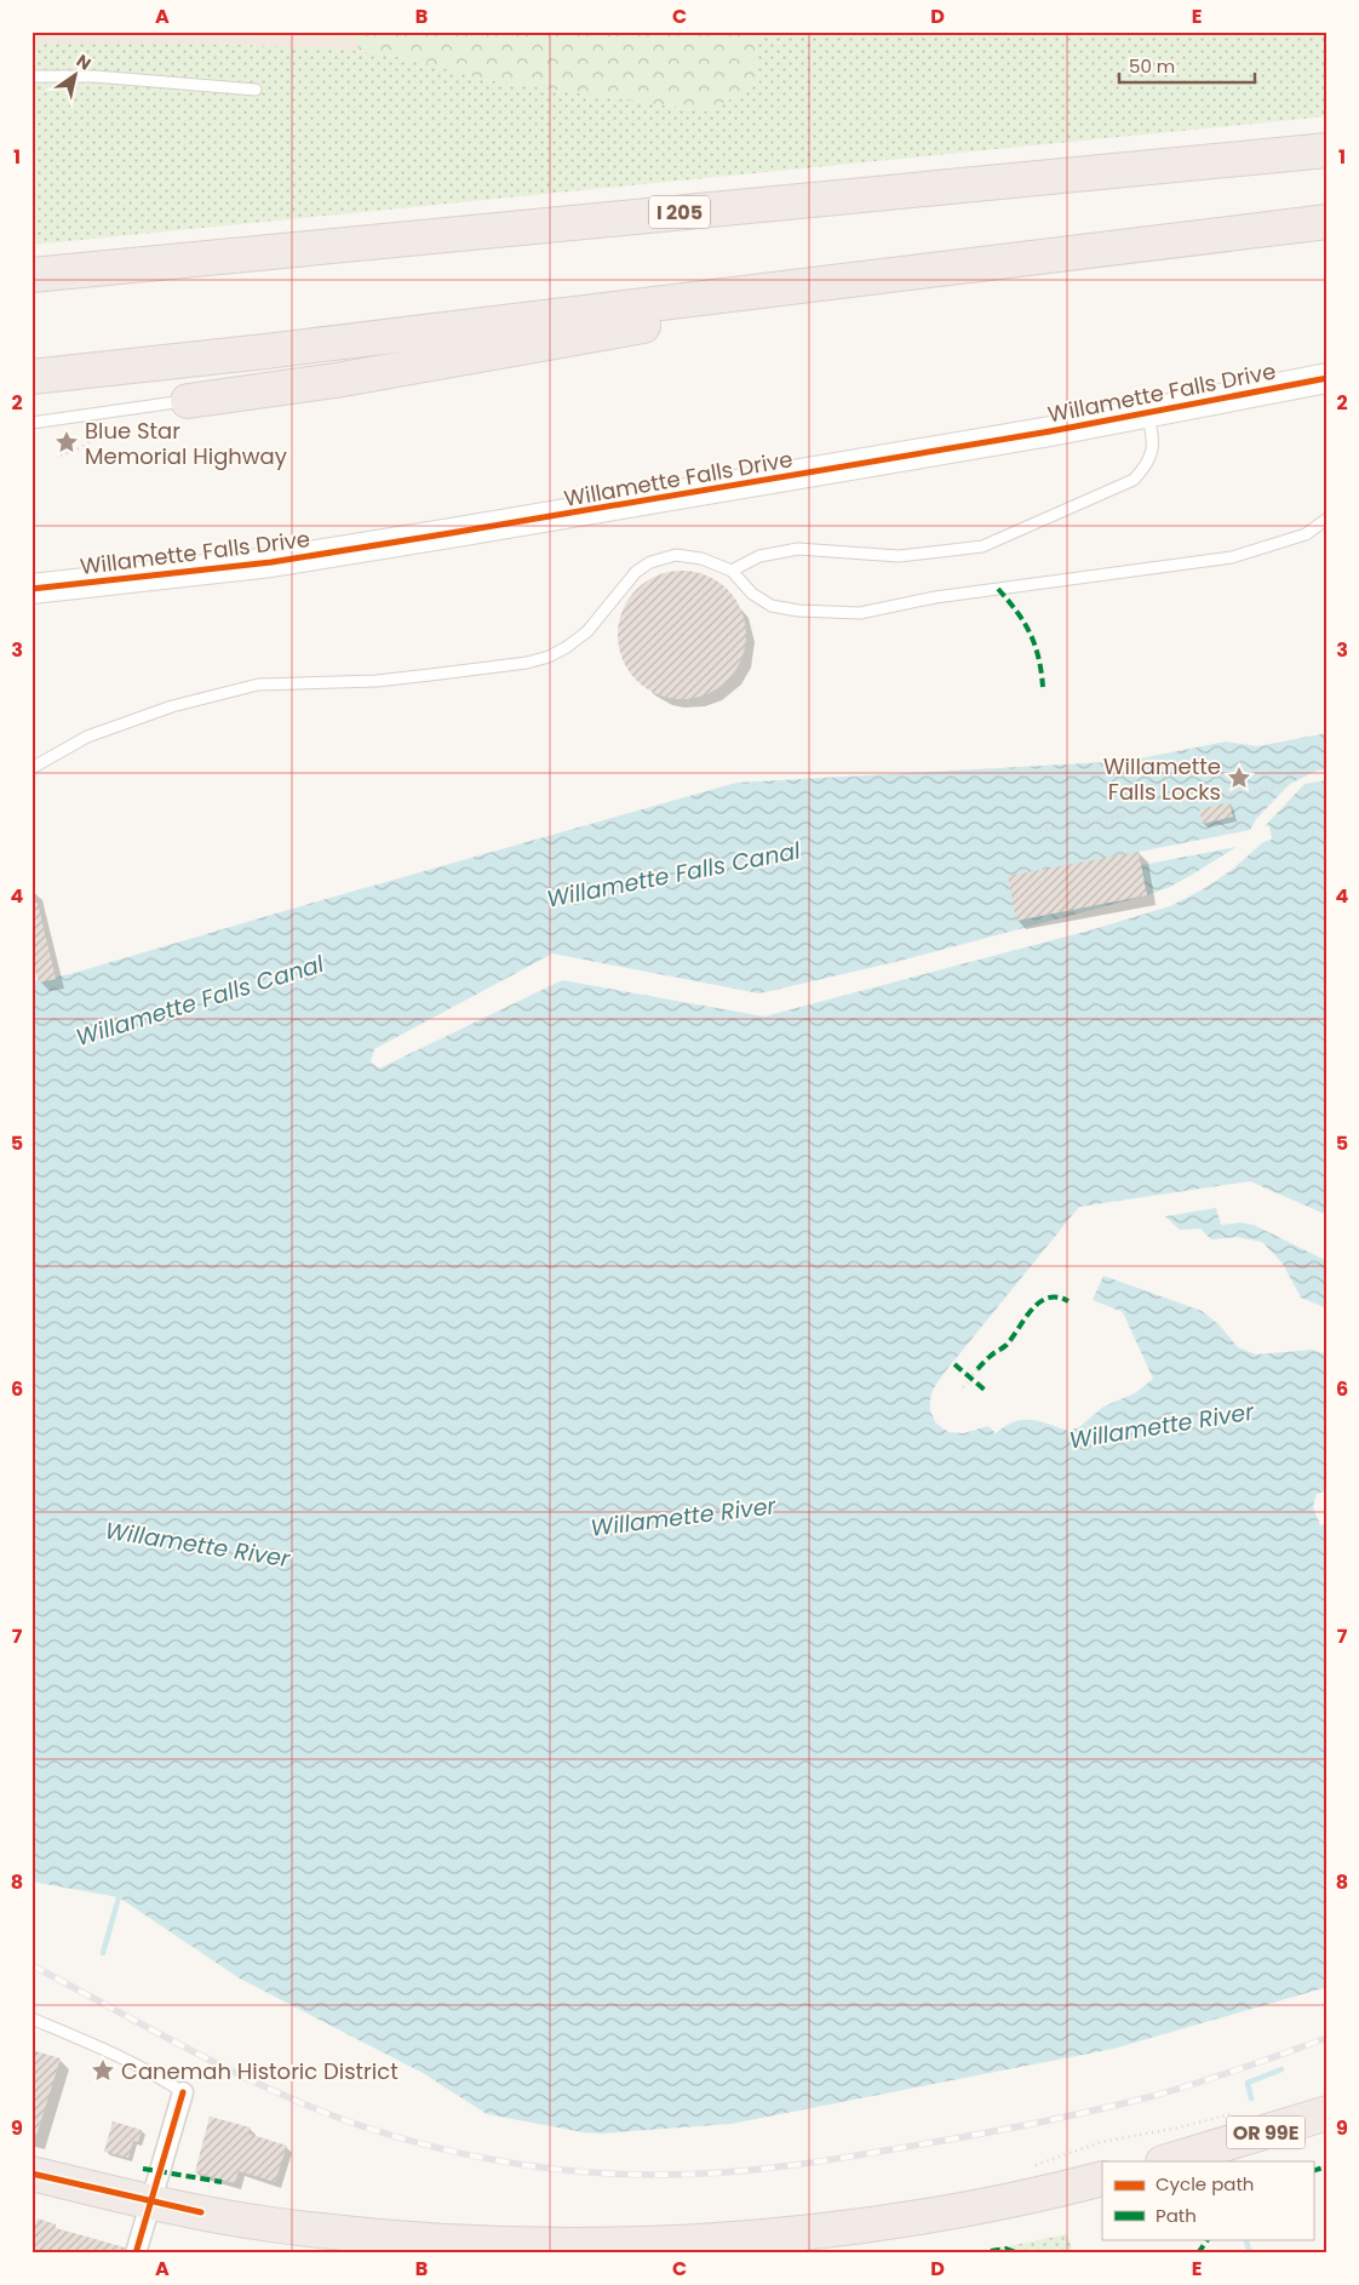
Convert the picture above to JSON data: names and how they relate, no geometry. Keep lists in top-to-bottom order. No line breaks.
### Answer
{"streets":{"highway":["I 205","OR 99E"],"street":["Willamette Falls Drive"]},"water":["Willamette Falls Canal","Willamette River"],"places":{"place":["Blue Star Memorial Highway","Willamette Falls Locks","Canemah Historic District"]},"legend":["Cycle path","Path"],"scale_bar":"50 m","north":"top right","grid":{"columns":["A","B","C","D","E"],"rows":["1","2","3","4","5","6","7","8","9"]}}
